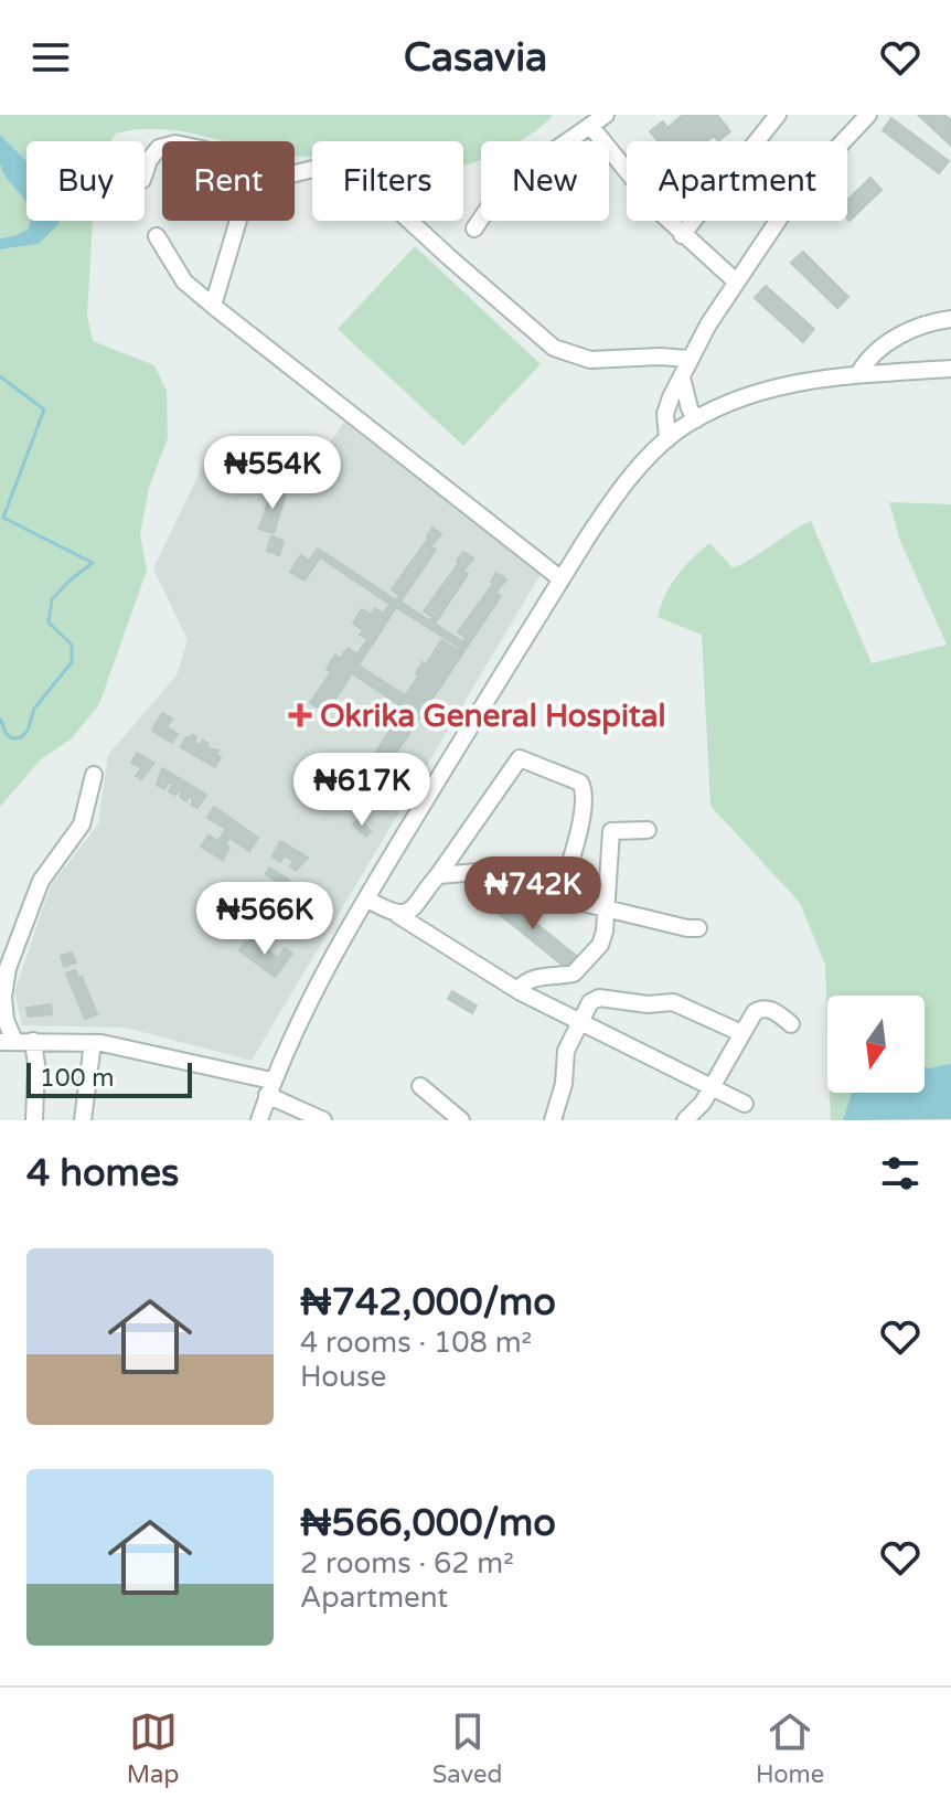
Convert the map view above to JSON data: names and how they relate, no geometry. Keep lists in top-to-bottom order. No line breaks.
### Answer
{"places":{"health":["Okrika General Hospital"]},"scale_bar":"100 m","north":"bottom","page":{"header":"Casavia","chip":["Buy","Rent","Filters","New","Apartment"],"price":["₦554K","₦617K","₦742K","₦566K"],"scale":"100 m","heading":"4 homes","list":[{"name":"₦742,000/mo","note":"4 rooms · 108 m² · House"},{"name":"₦566,000/mo","note":"2 rooms · 62 m² · Apartment"}],"tabs":["Map","Saved","Home"]}}
